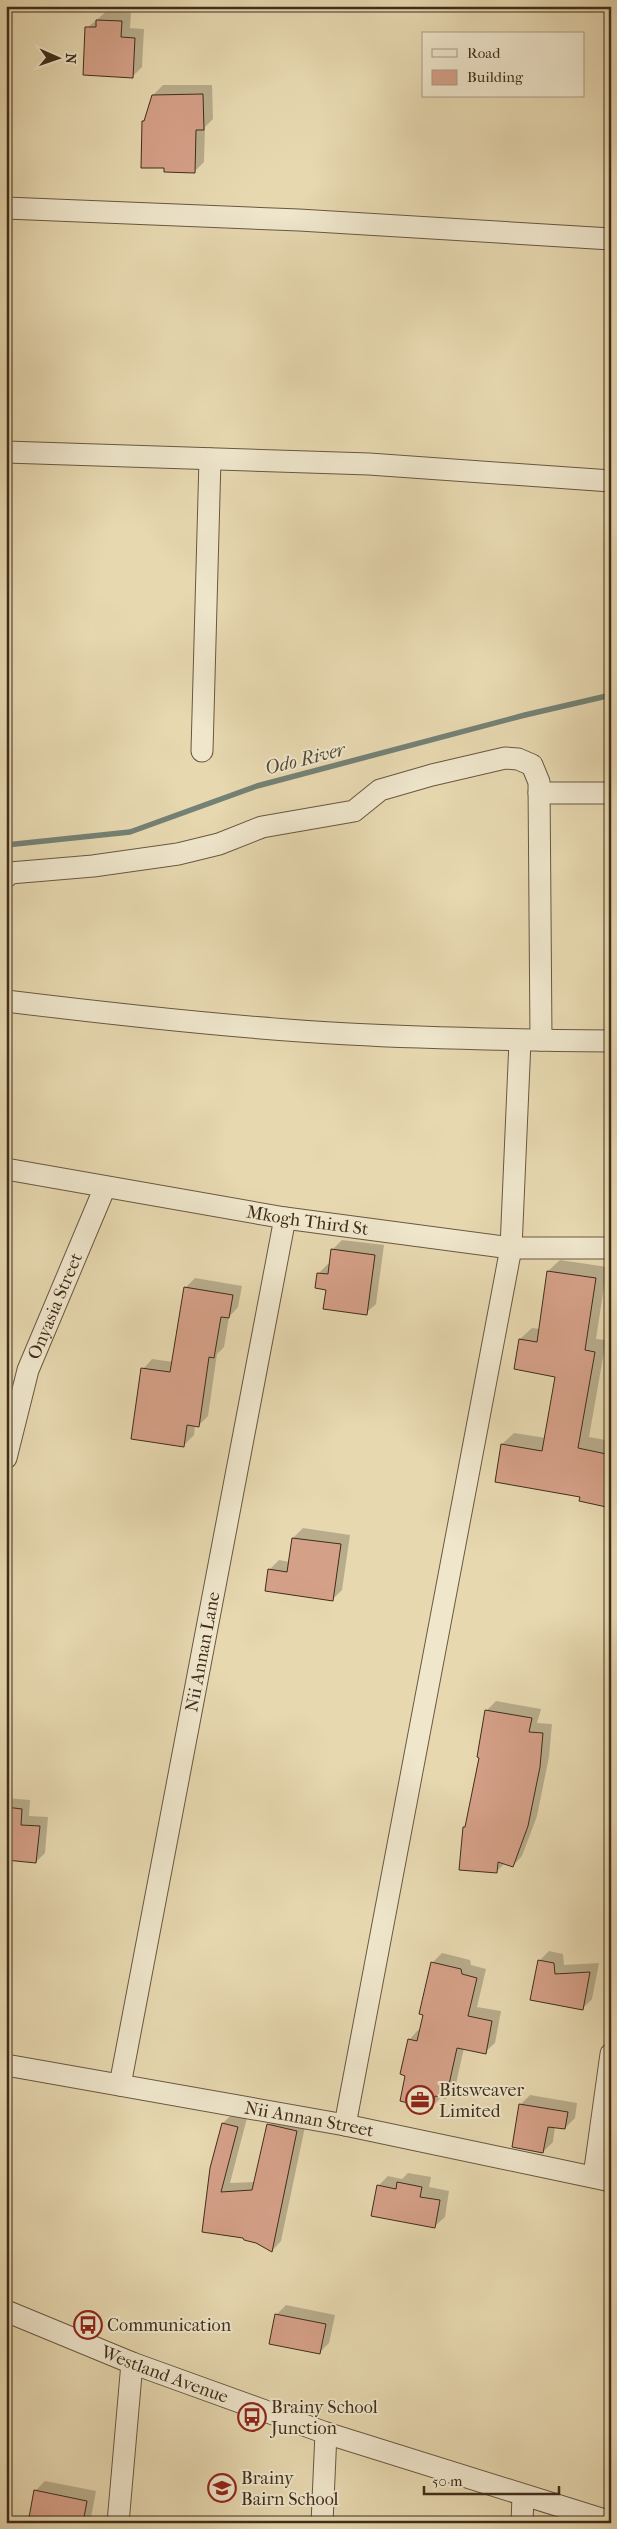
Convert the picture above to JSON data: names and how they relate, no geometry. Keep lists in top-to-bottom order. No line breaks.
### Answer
{"streets":{"street":["Mkogh Third St","Onyasia Street","Nii Annan Lane","Nii Annan Street","Westland Avenue"]},"crossings":[["Mkogh Third St","Onyasia Street"],["Mkogh Third St","Nii Annan Lane"],["Nii Annan Lane","Nii Annan Street"]],"water":["Odo River"],"places":{"office":["Bitsweaver Limited"],"bus stop":["Communication","Brainy School Junction"],"school or university":["Brainy Bairn School"]},"legend":["Road","Building"],"scale_bar":"50 m","north":"right"}
